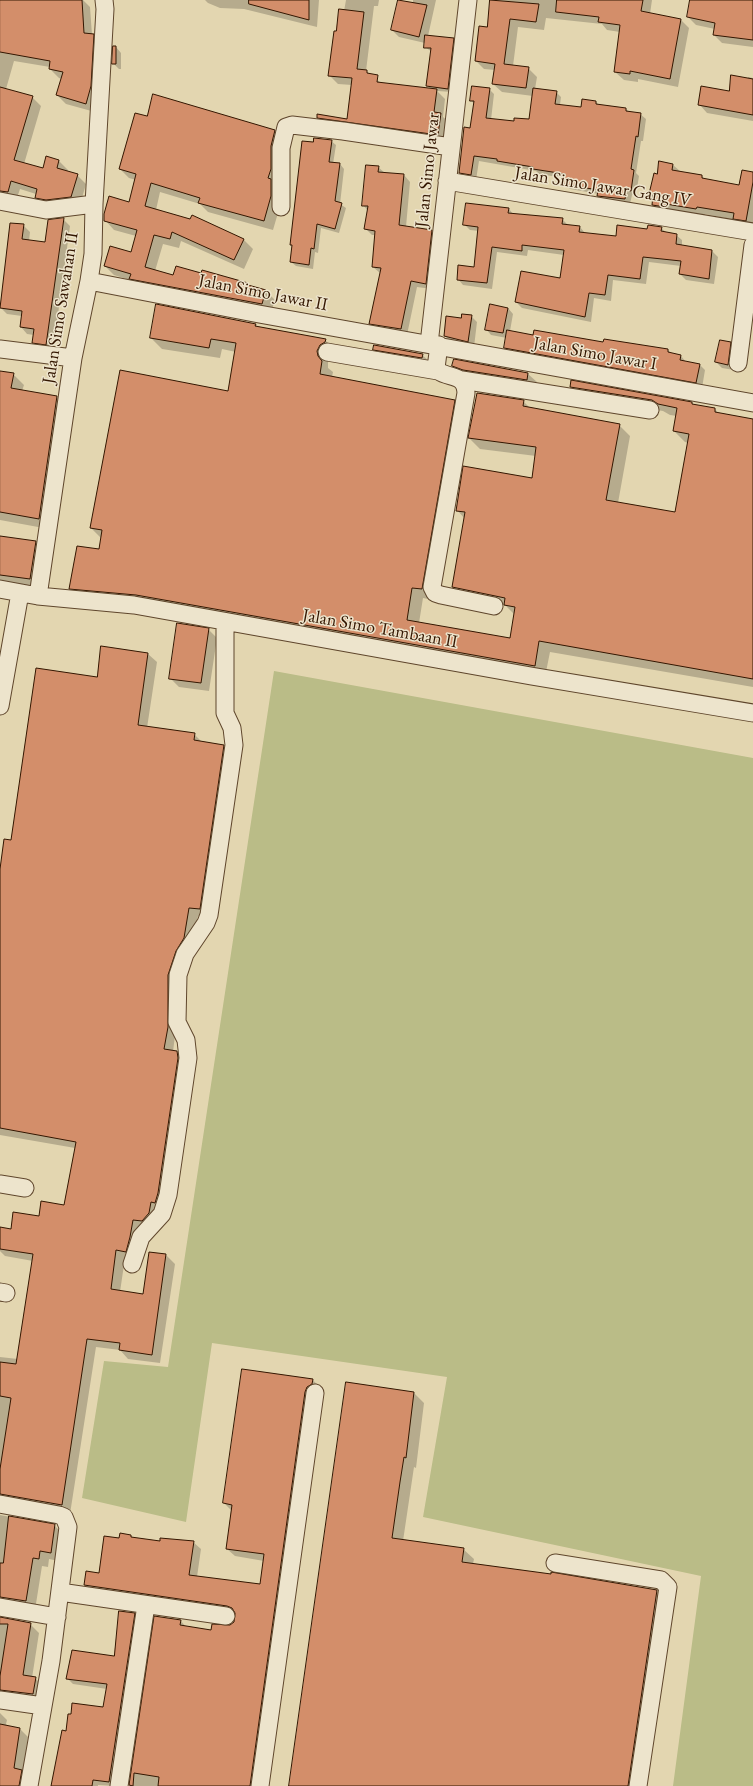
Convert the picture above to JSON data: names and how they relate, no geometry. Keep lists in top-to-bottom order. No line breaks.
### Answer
{"streets":{"street":["Jalan Simo Jawar","Jalan Simo Jawar Gang IV","Jalan Simo Jawar II","Jalan Simo Sawahan II","Jalan Simo Jawar I","Jalan Simo Tambaan II"]},"crossings":[["Jalan Simo Jawar","Jalan Simo Jawar Gang IV"],["Jalan Simo Jawar","Jalan Simo Jawar II"],["Jalan Simo Jawar","Jalan Simo Jawar I"],["Jalan Simo Jawar II","Jalan Simo Sawahan II"],["Jalan Simo Jawar II","Jalan Simo Jawar I"],["Jalan Simo Sawahan II","Jalan Simo Tambaan II"]]}
